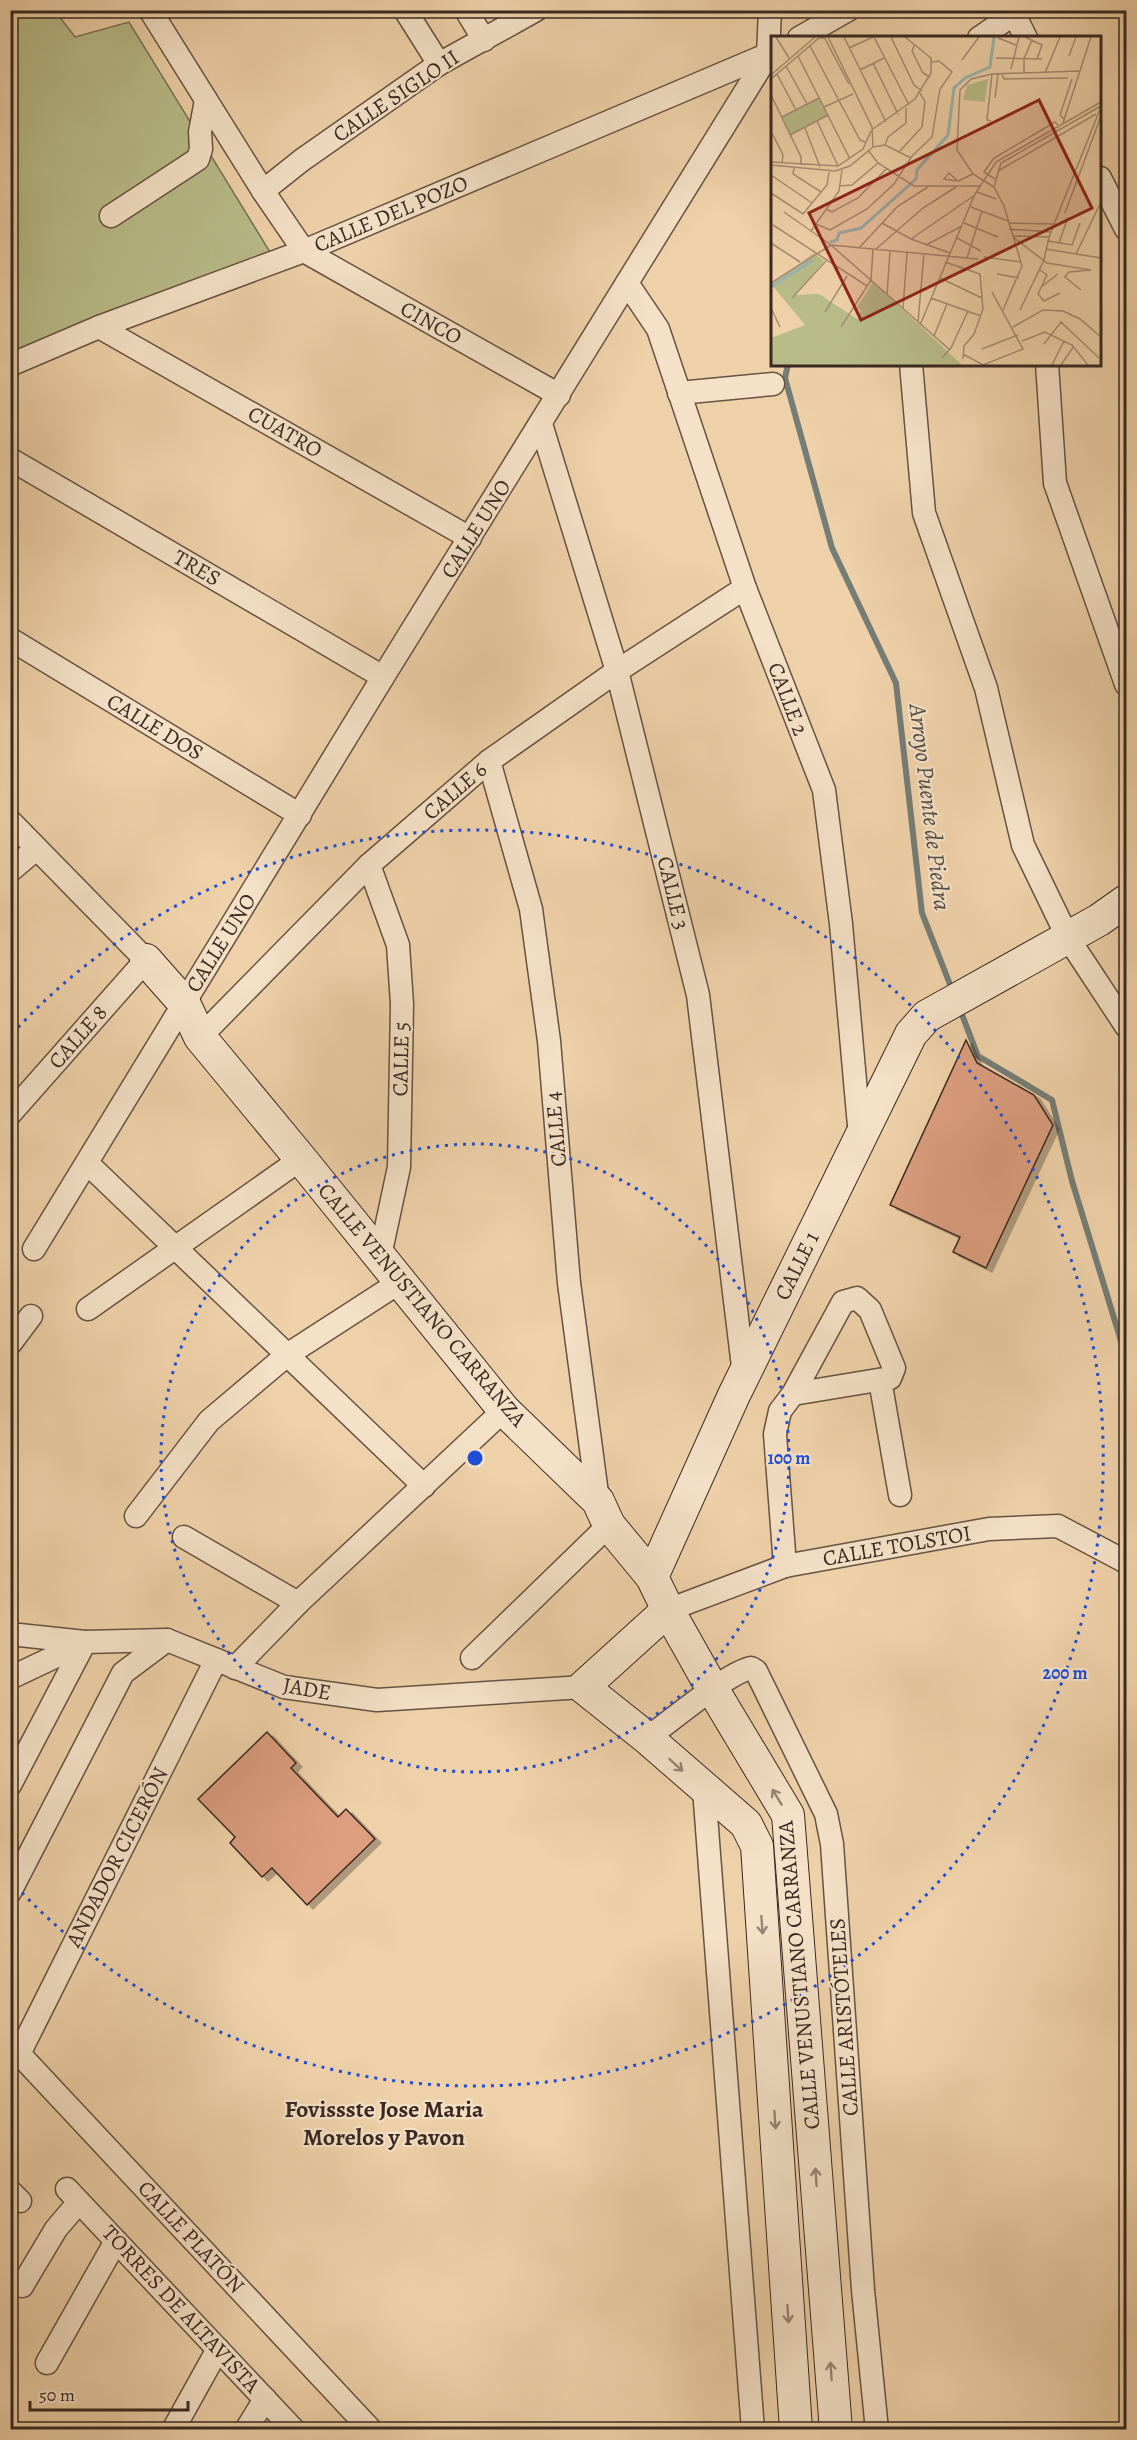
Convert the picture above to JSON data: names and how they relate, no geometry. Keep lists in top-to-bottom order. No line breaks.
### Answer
{"streets":{"street":["CALLE SIGLO II","CALLE DEL POZO","CINCO","CUATRO","CALLE UNO","TRES","CALLE 2","CALLE DOS","CALLE 6","CALLE 3","CALLE 8","CALLE 5","CALLE 4","CALLE 1","CALLE VENUSTIANO CARRANZA","CALLE TOLSTOI","JADE","ANDADOR CICERÓN","CALLE ARISTÓTELES","CALLE PLATÓN","TORRES DE ALTAVISTA"]},"crossings":[["CALLE DEL POZO","CINCO"],["CALLE DEL POZO","CUATRO"],["CALLE DEL POZO","CALLE UNO"],["CINCO","CALLE UNO"],["CUATRO","CALLE UNO"],["CALLE UNO","TRES"],["CALLE UNO","CALLE 2"],["CALLE UNO","CALLE DOS"],["CALLE UNO","CALLE 3"],["CALLE UNO","CALLE VENUSTIANO CARRANZA"],["CALLE 2","CALLE 6"],["CALLE 2","CALLE 1"],["CALLE 6","CALLE 3"],["CALLE 6","CALLE 5"],["CALLE 6","CALLE 4"],["CALLE 6","CALLE VENUSTIANO CARRANZA"],["CALLE 3","CALLE 1"],["CALLE 8","CALLE VENUSTIANO CARRANZA"],["CALLE 5","CALLE VENUSTIANO CARRANZA"],["CALLE 4","CALLE VENUSTIANO CARRANZA"],["CALLE 1","CALLE VENUSTIANO CARRANZA"],["CALLE VENUSTIANO CARRANZA","CALLE TOLSTOI"],["CALLE VENUSTIANO CARRANZA","JADE"],["CALLE VENUSTIANO CARRANZA","ANDADOR CICERÓN"],["CALLE VENUSTIANO CARRANZA","CALLE ARISTÓTELES"],["JADE","ANDADOR CICERÓN"],["ANDADOR CICERÓN","CALLE PLATÓN"]],"districts":["Fovissste Jose Maria Morelos y Pavon"],"water":["Arroyo Puente de Piedra"],"scale_bar":"50 m","rings":["100 m","200 m"]}
